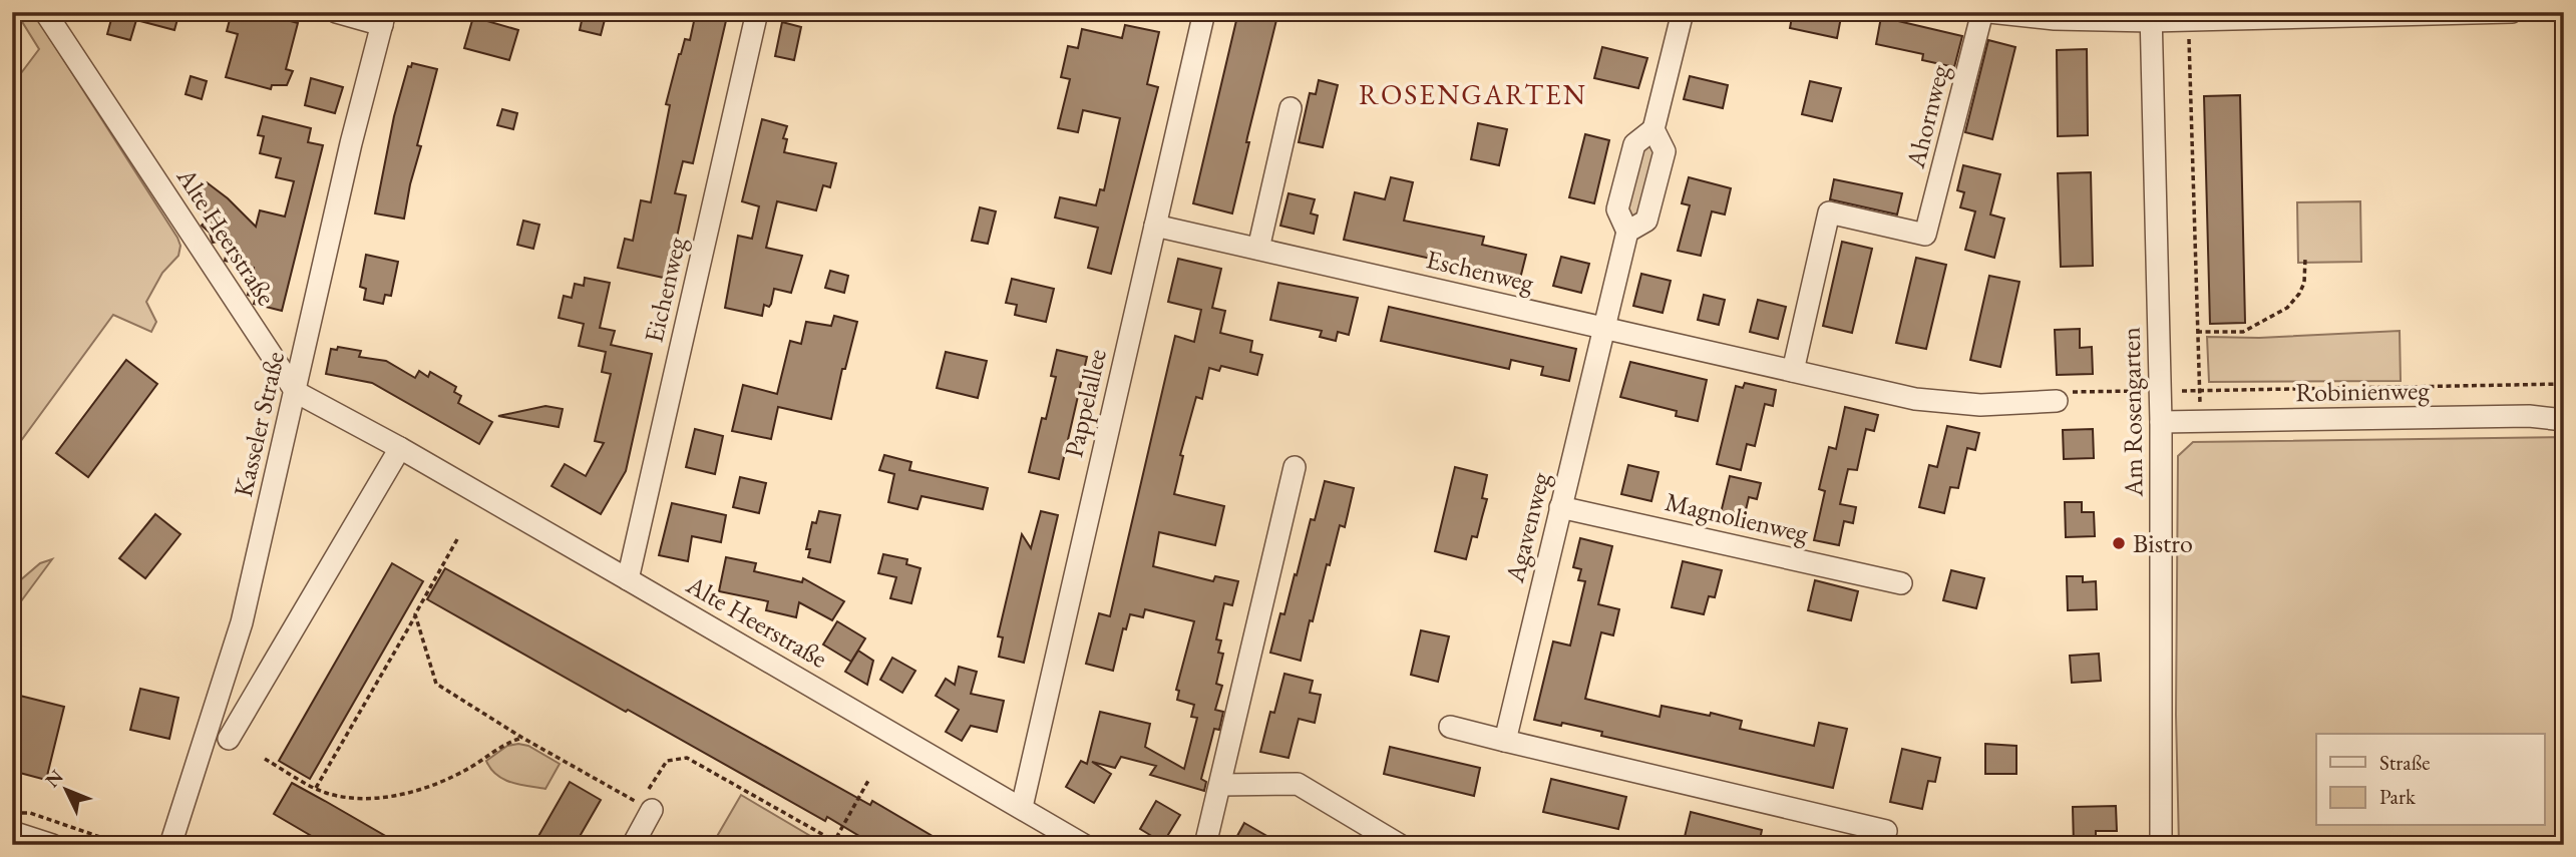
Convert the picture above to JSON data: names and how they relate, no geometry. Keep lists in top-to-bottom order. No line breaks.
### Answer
{"streets":{"street":["Ahornweg","Alte Heerstraße","Eschenweg","Eichenweg","Robinienweg","Pappelallee","Am Rosengarten","Kasseler Straße","Magnolienweg","Agavenweg"]},"crossings":[["Ahornweg","Eschenweg"],["Alte Heerstraße","Eichenweg"],["Alte Heerstraße","Pappelallee"],["Alte Heerstraße","Kasseler Straße"],["Eschenweg","Pappelallee"],["Eschenweg","Agavenweg"],["Robinienweg","Am Rosengarten"],["Magnolienweg","Agavenweg"]],"districts":["ROSENGARTEN"],"places":["Bistro"],"legend":["Straße","Park"],"north":"top left"}
